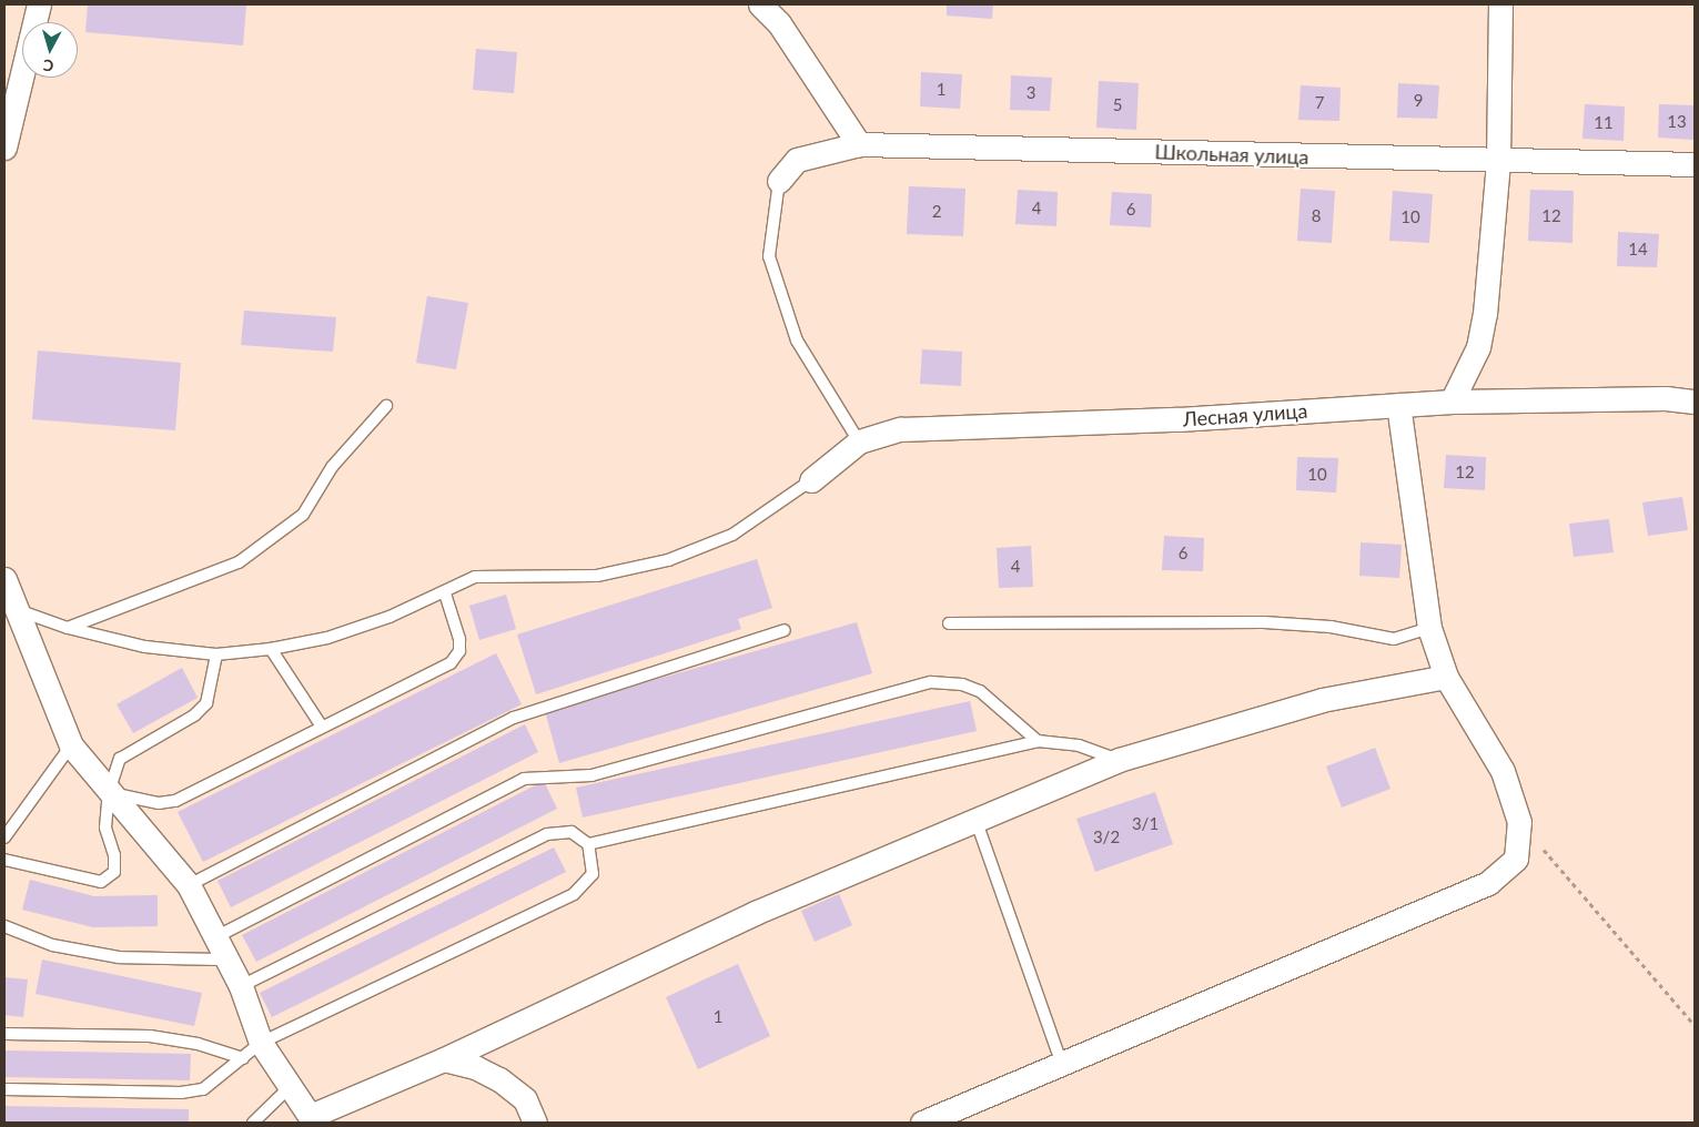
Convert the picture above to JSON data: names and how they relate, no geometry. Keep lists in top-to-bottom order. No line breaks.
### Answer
{"streets":{"street":["Школьная улица","Лесная улица"]},"house_numbers":["1","3","9","7","5","13","11","4","6","2","8","12","10","14","12","10","6","4","3/1","3/2","1"],"north":"bottom"}
